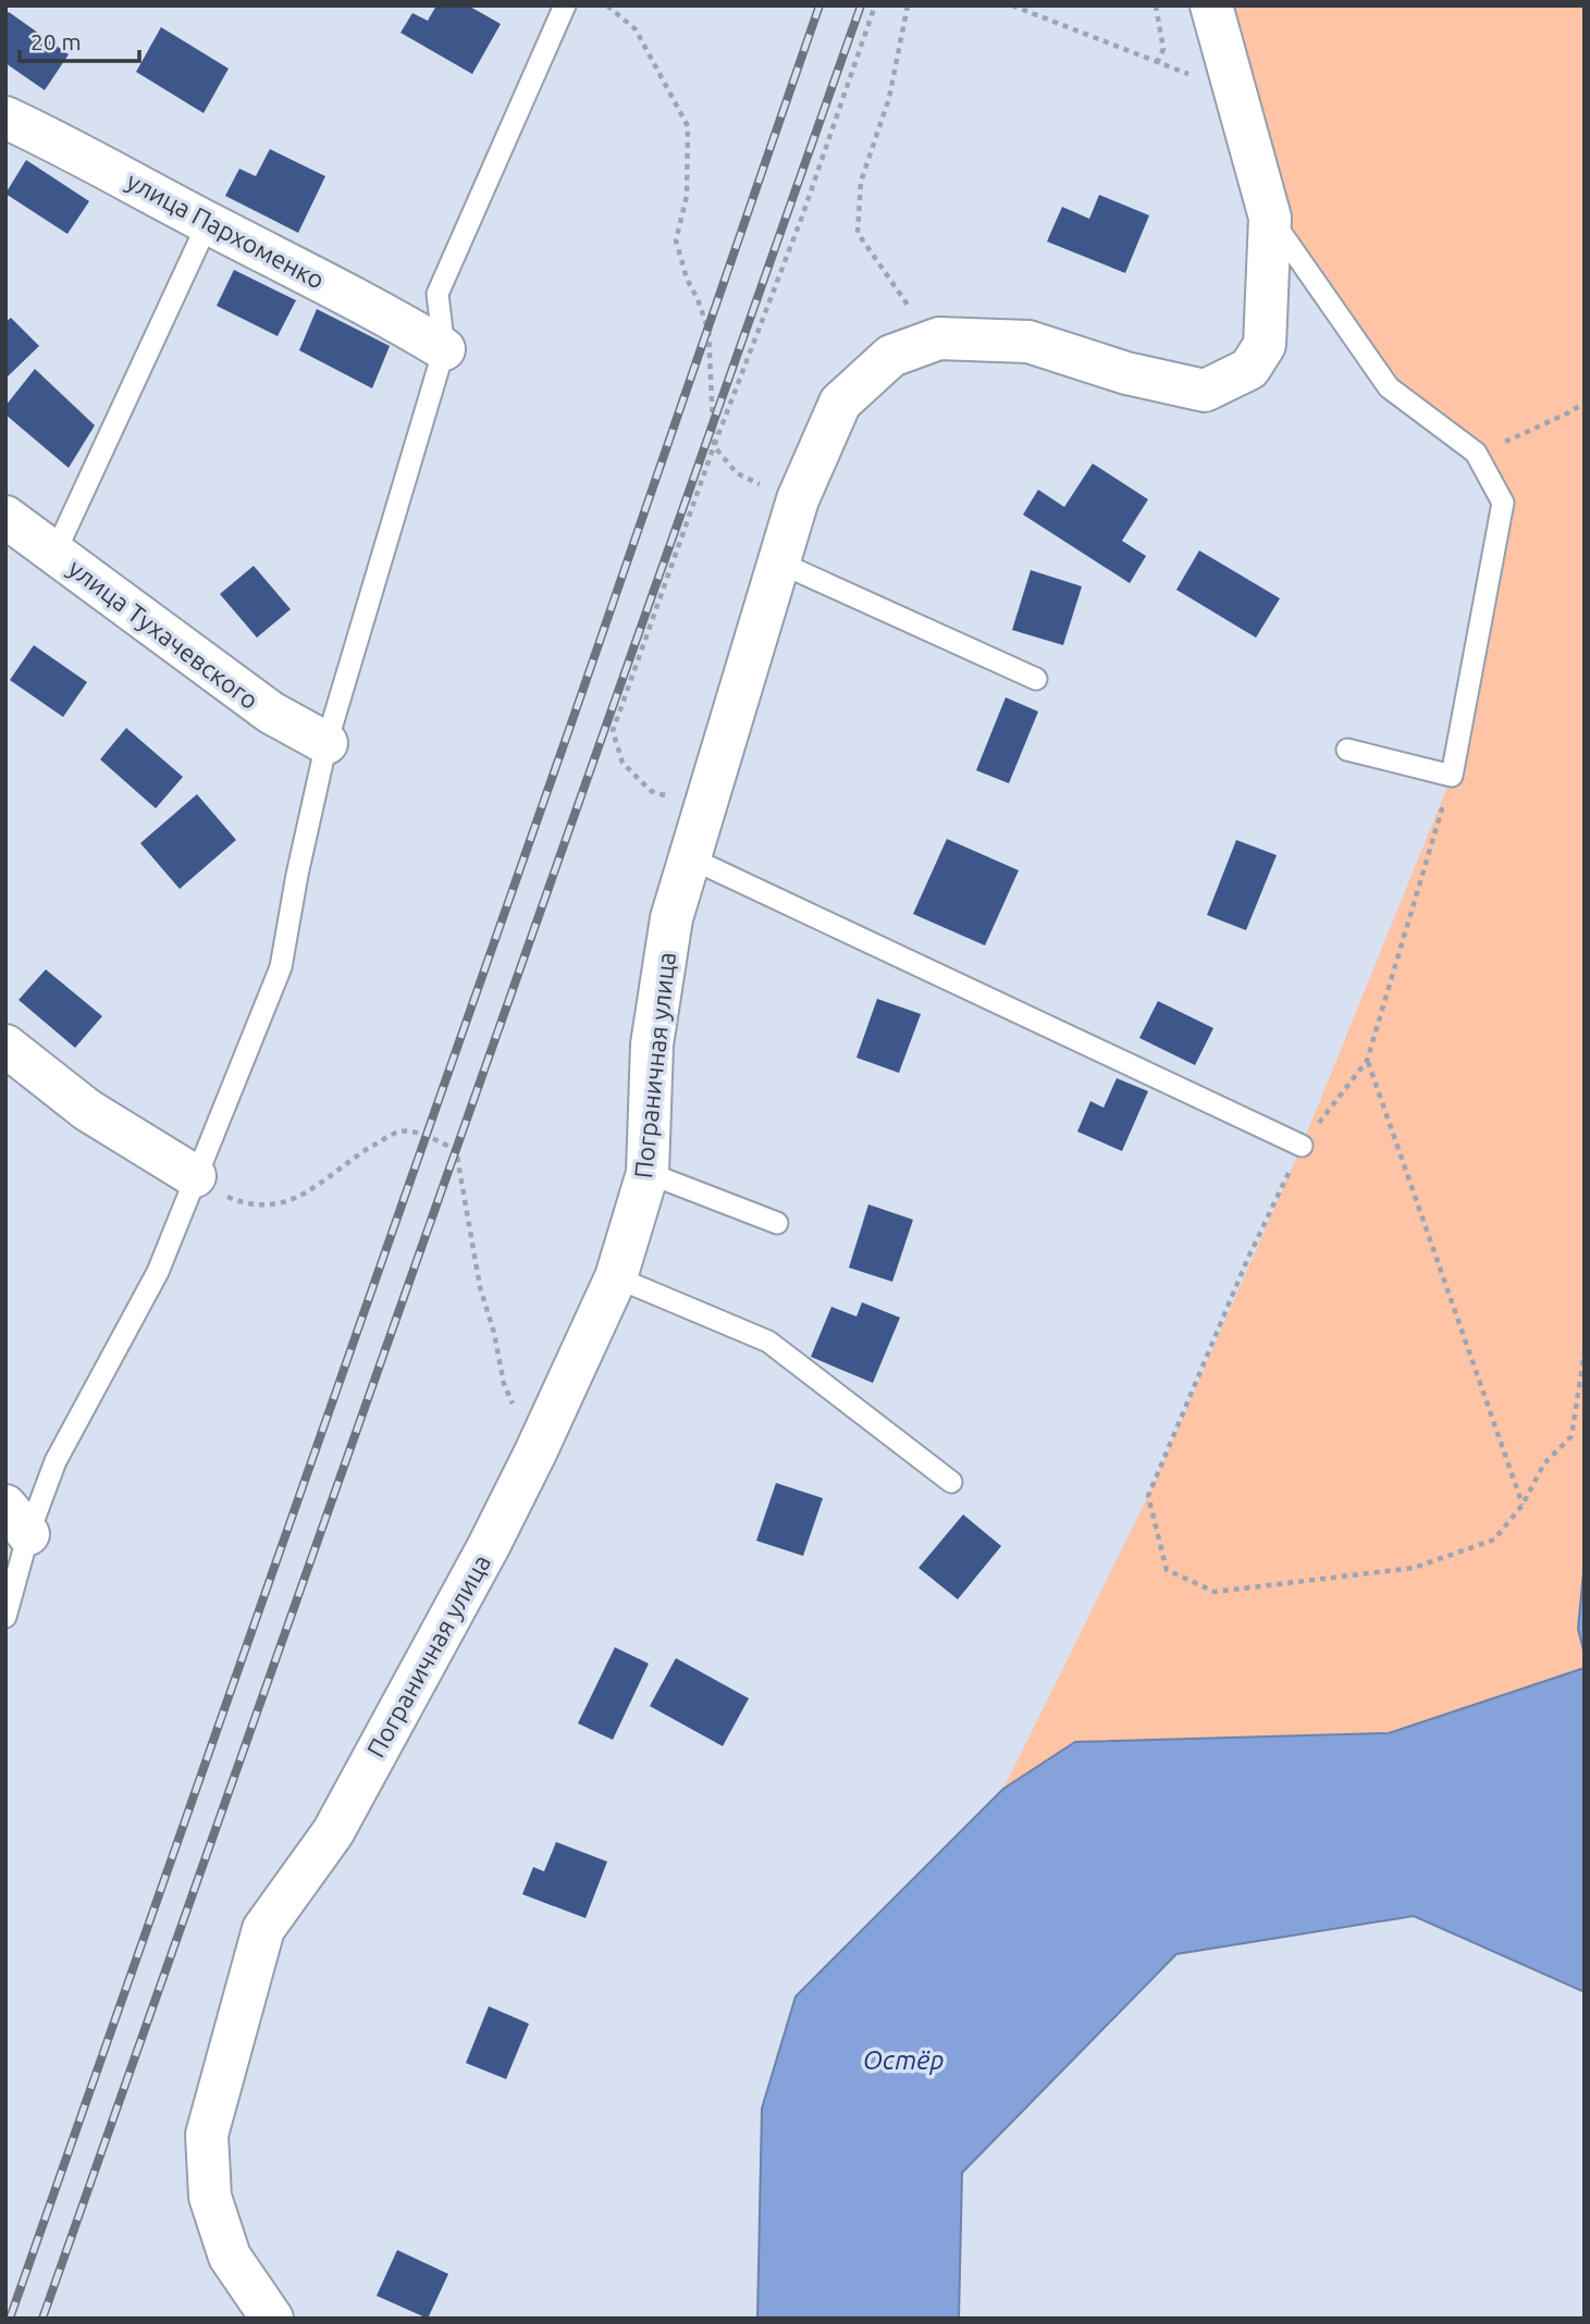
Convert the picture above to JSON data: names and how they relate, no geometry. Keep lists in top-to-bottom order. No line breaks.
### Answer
{"streets":{"street":["улица Пархоменко","улица Тухачевского","Пограничная улица"]},"water":["Остёр"],"scale_bar":"20 m"}
